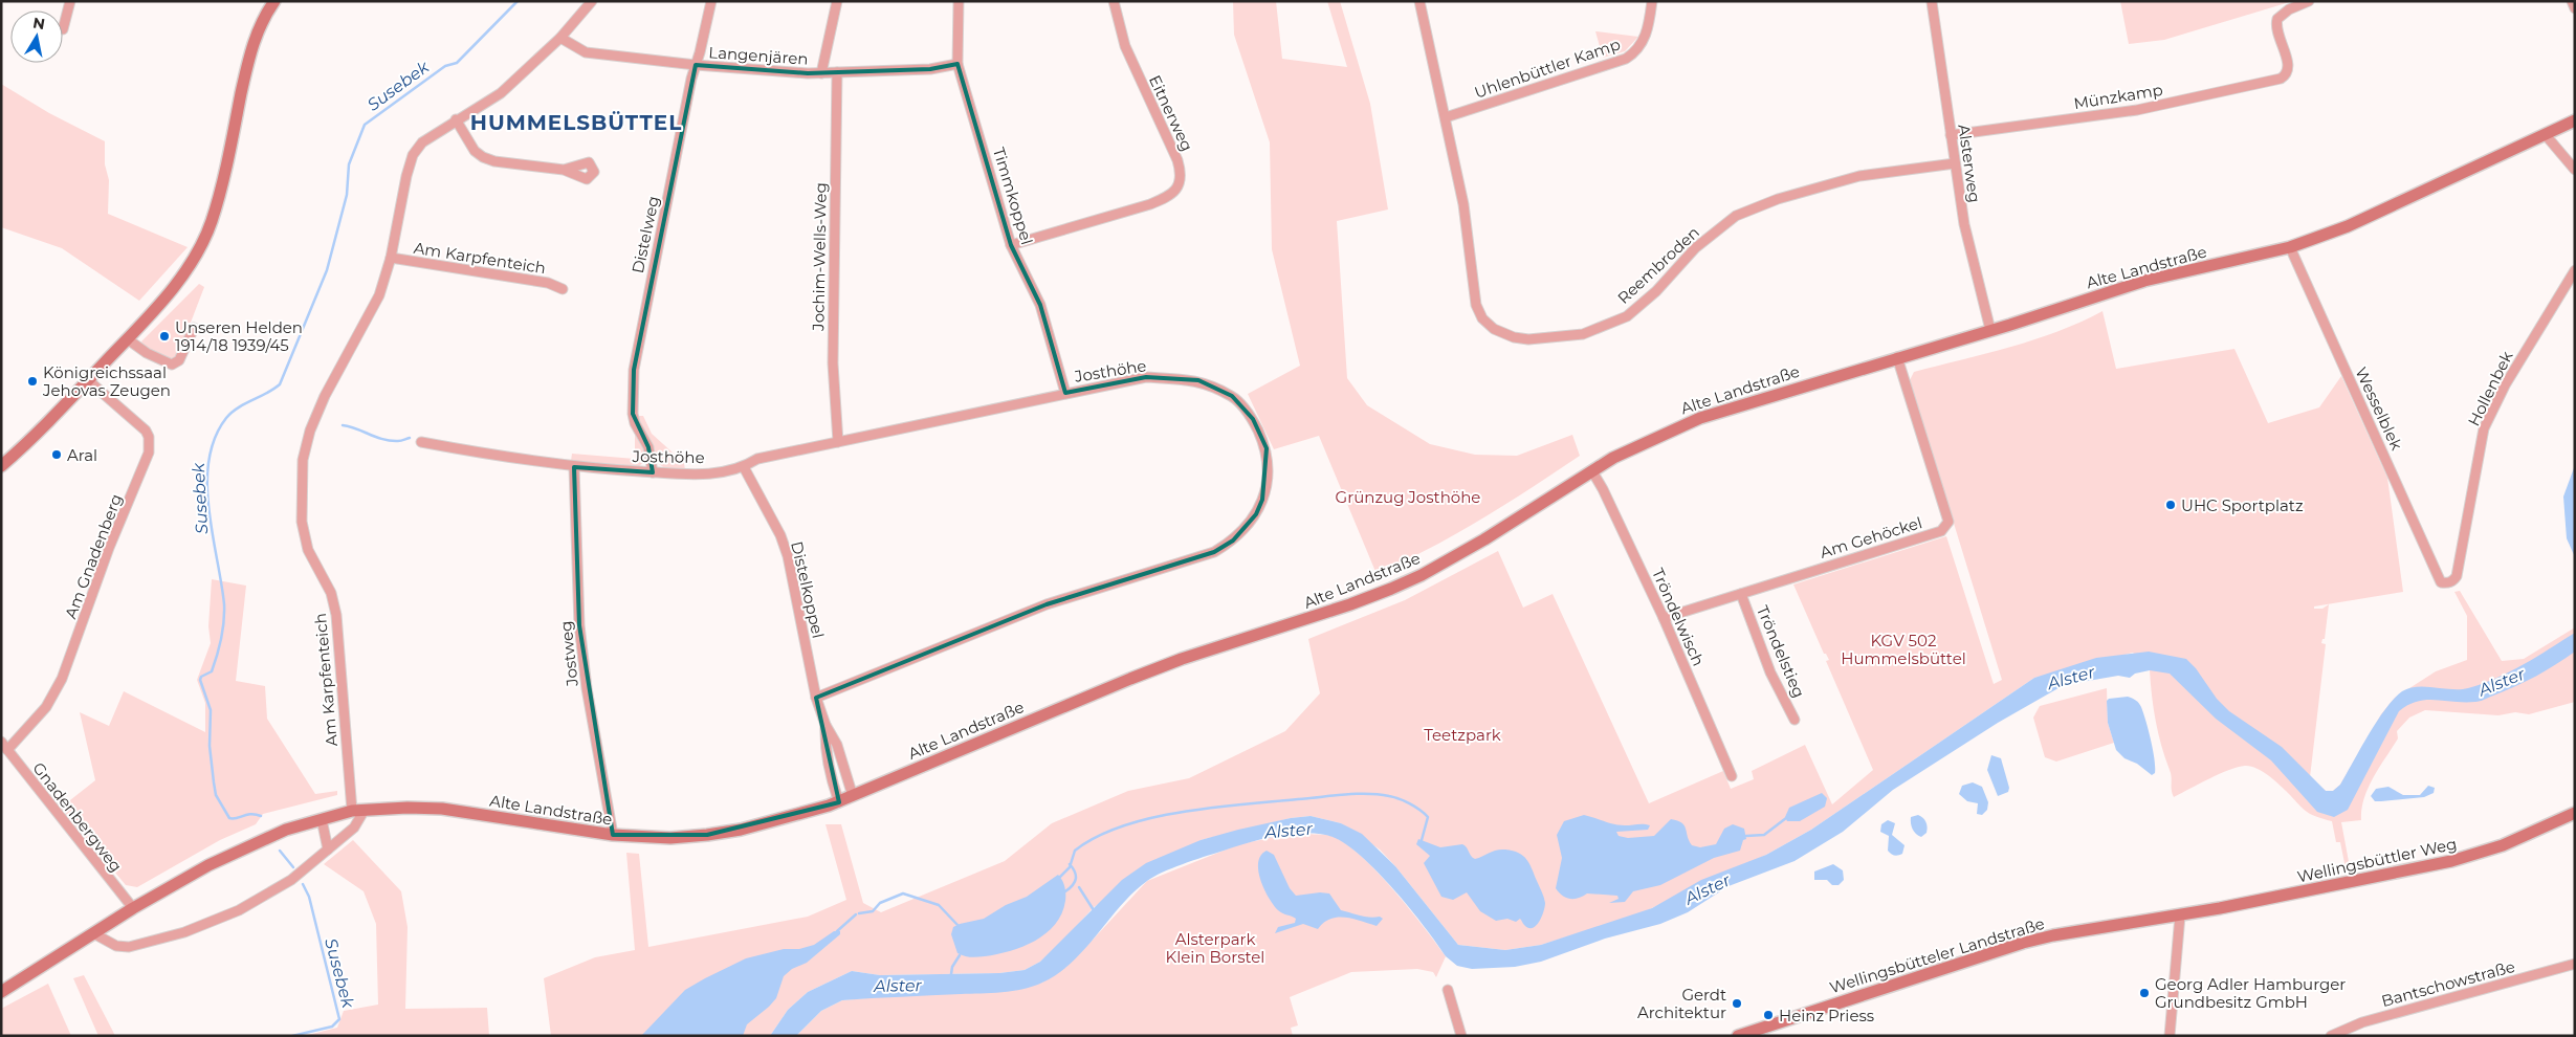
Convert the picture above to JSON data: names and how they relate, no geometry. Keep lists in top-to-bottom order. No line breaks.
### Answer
{"streets":{"main road":["Alte Landstraße","Wellingsbüttler Weg","Wellingsbütteler Landstraße"],"street":["Langenjären","Uhlenbüttler Kamp","Münzkamp","Eitnerweg","Alsterweg","Timmkoppel","Distelweg","Jochim-Wells-Weg","Am Karpfenteich","Reembroden","Josthöhe","Hollenbek","Wesselblek","Am Gehöckel","Am Gnadenberg","Distelkoppel","Tröndelwisch","Tröndelstieg","Jostweg","Gnadenbergweg","Bantschowstraße"]},"crossings":[["Langenjären","Timmkoppel"],["Langenjären","Distelweg"],["Langenjären","Jochim-Wells-Weg"],["Langenjären","Am Karpfenteich"],["Uhlenbüttler Kamp","Reembroden"],["Münzkamp","Alsterweg"],["Eitnerweg","Timmkoppel"],["Alsterweg","Reembroden"],["Alsterweg","Alte Landstraße"],["Timmkoppel","Josthöhe"],["Distelweg","Josthöhe"],["Jochim-Wells-Weg","Josthöhe"],["Am Karpfenteich","Alte Landstraße"],["Alte Landstraße","Wesselblek"],["Alte Landstraße","Am Gehöckel"],["Alte Landstraße","Distelkoppel"],["Alte Landstraße","Tröndelwisch"],["Alte Landstraße","Jostweg"],["Alte Landstraße","Gnadenbergweg"],["Josthöhe","Distelkoppel"],["Josthöhe","Jostweg"],["Hollenbek","Wesselblek"],["Am Gehöckel","Tröndelwisch"],["Am Gehöckel","Tröndelstieg"],["Am Gnadenberg","Gnadenbergweg"],["Wellingsbüttler Weg","Wellingsbütteler Landstraße"]],"districts":["HUMMELSBÜTTEL"],"water":["Susebek","Alster"],"parks":["Grünzug Josthöhe","KGV 502 Hummelsbüttel","Teetzpark","Alsterpark Klein Borstel"],"places":["Unseren Helden 1914/18 1939/45","Königreichssaal Jehovas Zeugen","Aral","UHC Sportplatz","Georg Adler Hamburger Grundbesitz GmbH","Gerdt Architektur","Heinz Priess"],"north":"top"}
